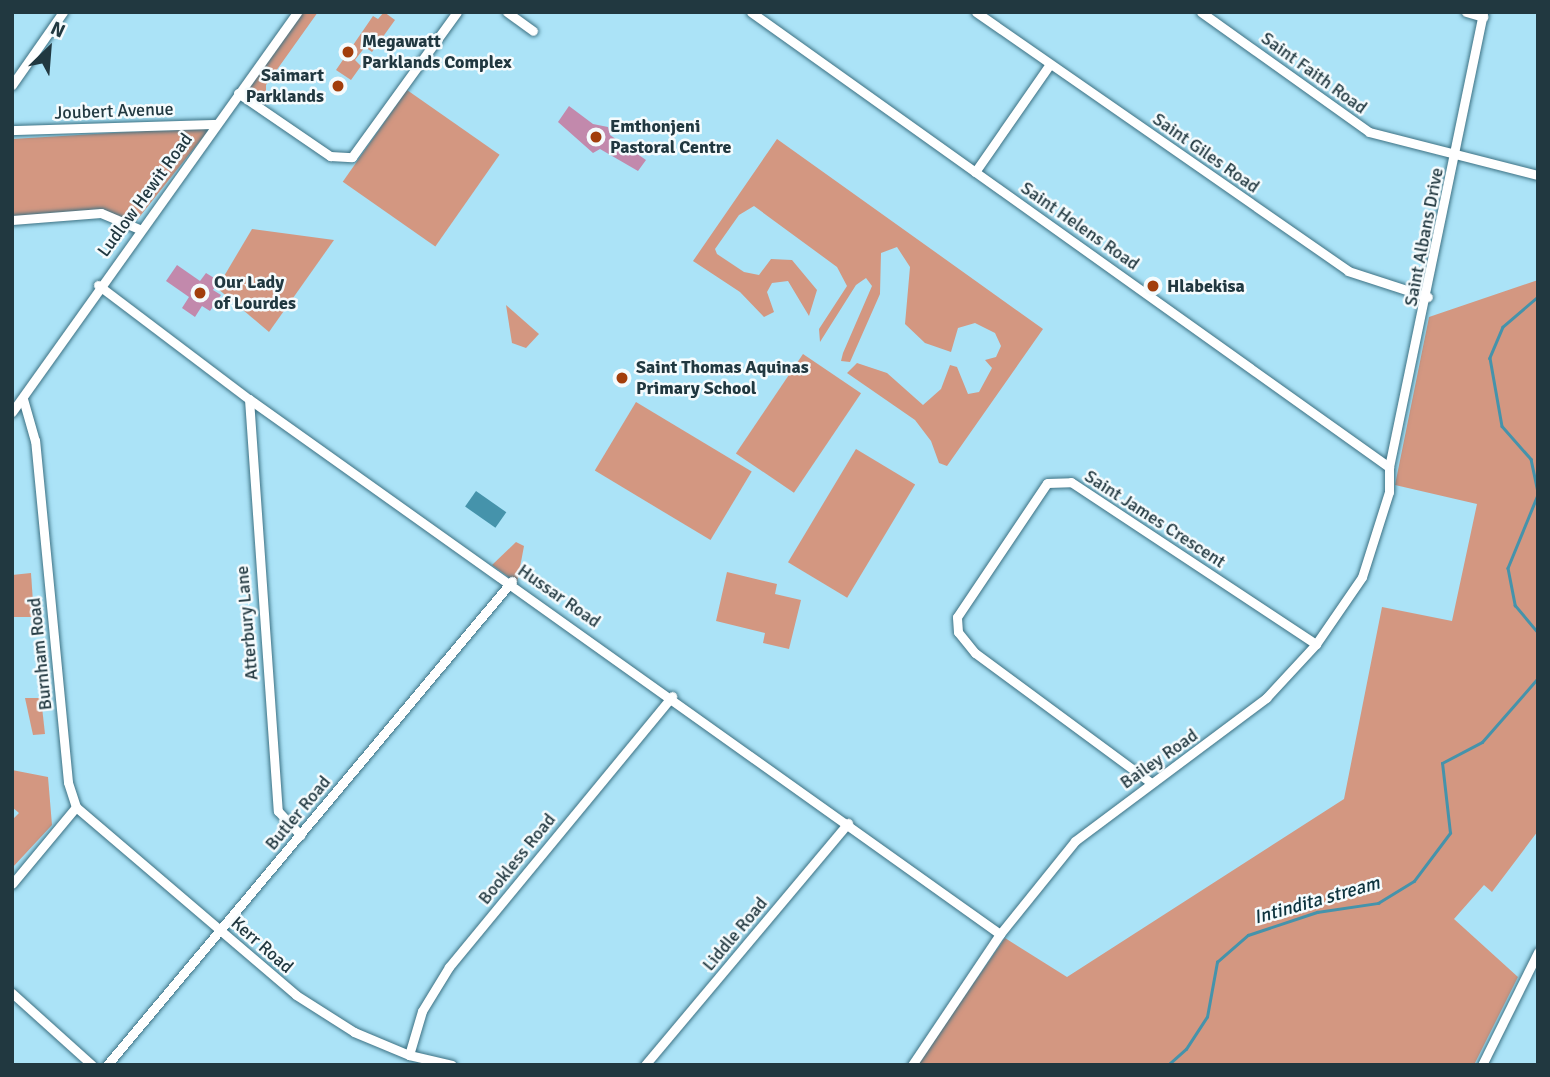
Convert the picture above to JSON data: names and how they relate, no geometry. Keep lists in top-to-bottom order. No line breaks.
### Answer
{"streets":{"street":["Saint Faith Road","Joubert Avenue","Saint Giles Road","Ludlow Hewit Road","Saint Helens Road","Saint Albans Drive","Saint James Crescent","Hussar Road","Atterbury Lane","Burnham Road","Bailey Road","Butler Road","Bookless Road","Liddle Road","Kerr Road"]},"crossings":[["Saint Faith Road","Saint Albans Drive"],["Joubert Avenue","Ludlow Hewit Road"],["Saint Giles Road","Saint Albans Drive"],["Ludlow Hewit Road","Hussar Road"],["Ludlow Hewit Road","Burnham Road"],["Saint Helens Road","Saint Albans Drive"],["Saint Helens Road","Bailey Road"],["Saint Albans Drive","Bailey Road"],["Saint James Crescent","Bailey Road"],["Hussar Road","Atterbury Lane"],["Hussar Road","Bailey Road"],["Hussar Road","Butler Road"],["Hussar Road","Bookless Road"],["Hussar Road","Liddle Road"],["Atterbury Lane","Butler Road"],["Burnham Road","Kerr Road"],["Butler Road","Kerr Road"],["Bookless Road","Kerr Road"]],"water":["Intindita stream"],"places":["Megawatt Parklands Complex","Saimart Parklands","Emthonjeni Pastoral Centre","Hlabekisa","Our Lady of Lourdes","Saint Thomas Aquinas Primary School"],"north":"top right"}
